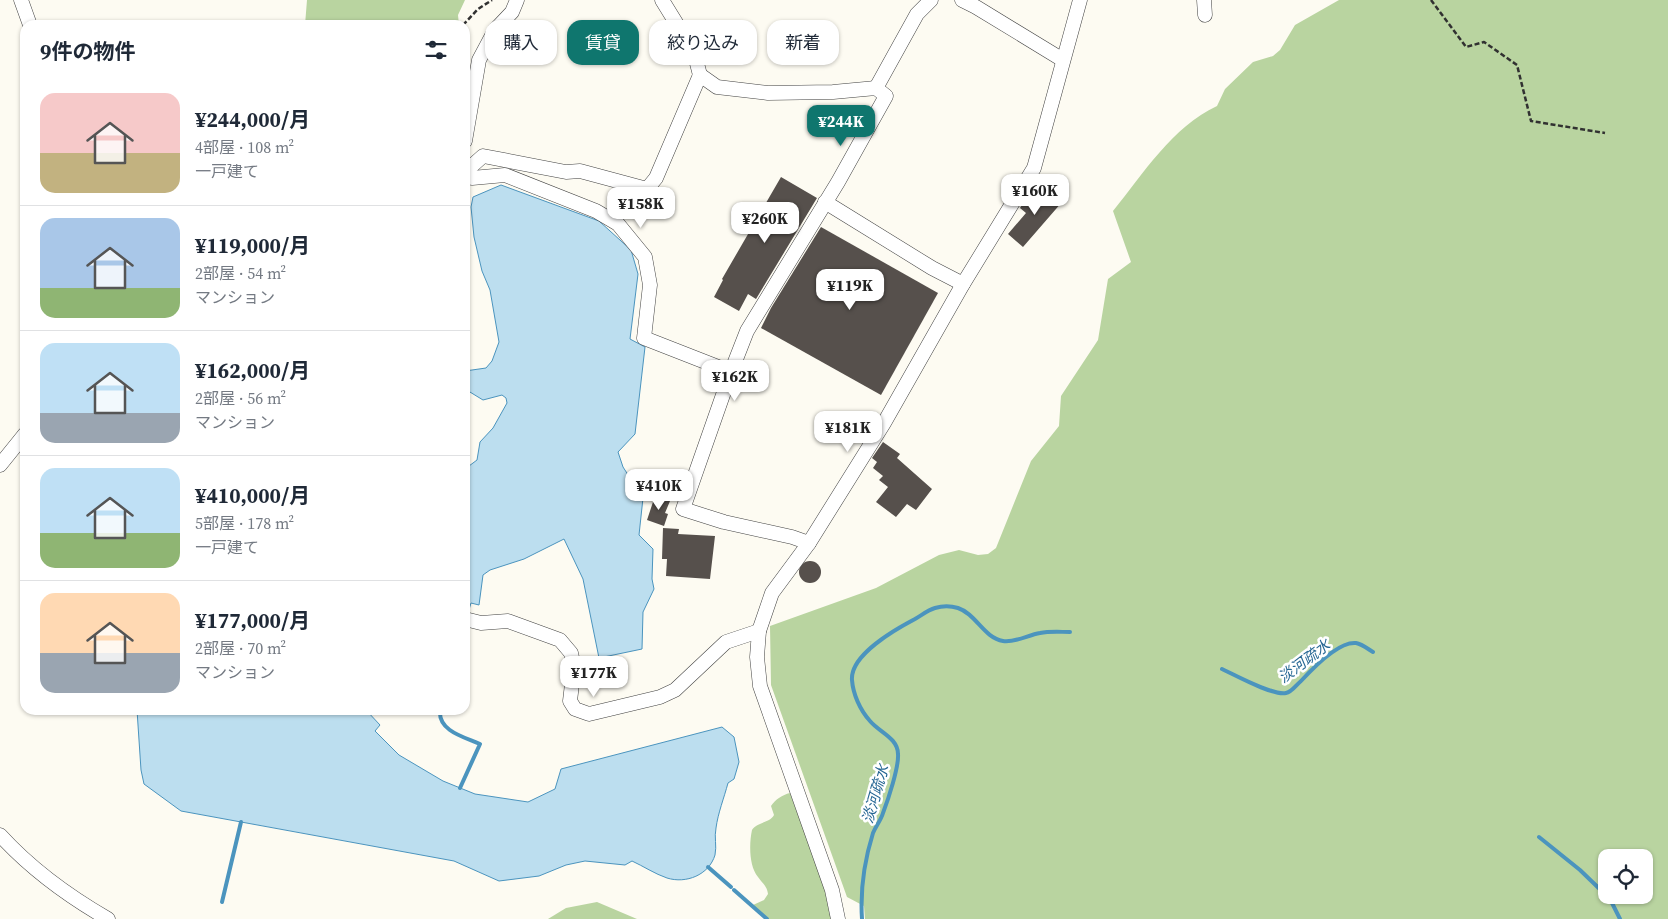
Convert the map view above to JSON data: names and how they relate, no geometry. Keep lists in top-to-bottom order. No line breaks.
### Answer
{"water":["淡河疏水"],"page":{"chip":["購入","賃貸","絞り込み","新着"],"heading":"9件の物件","list":[{"name":"¥244,000/月","note":"4部屋 · 108 m² · 一戸建て"},{"name":"¥119,000/月","note":"2部屋 · 54 m² · マンション"},{"name":"¥162,000/月","note":"2部屋 · 56 m² · マンション"},{"name":"¥410,000/月","note":"5部屋 · 178 m² · 一戸建て"},{"name":"¥177,000/月","note":"2部屋 · 70 m² · マンション"}],"price":["¥244K","¥160K","¥158K","¥260K","¥119K","¥162K","¥181K","¥410K","¥177K"]}}
